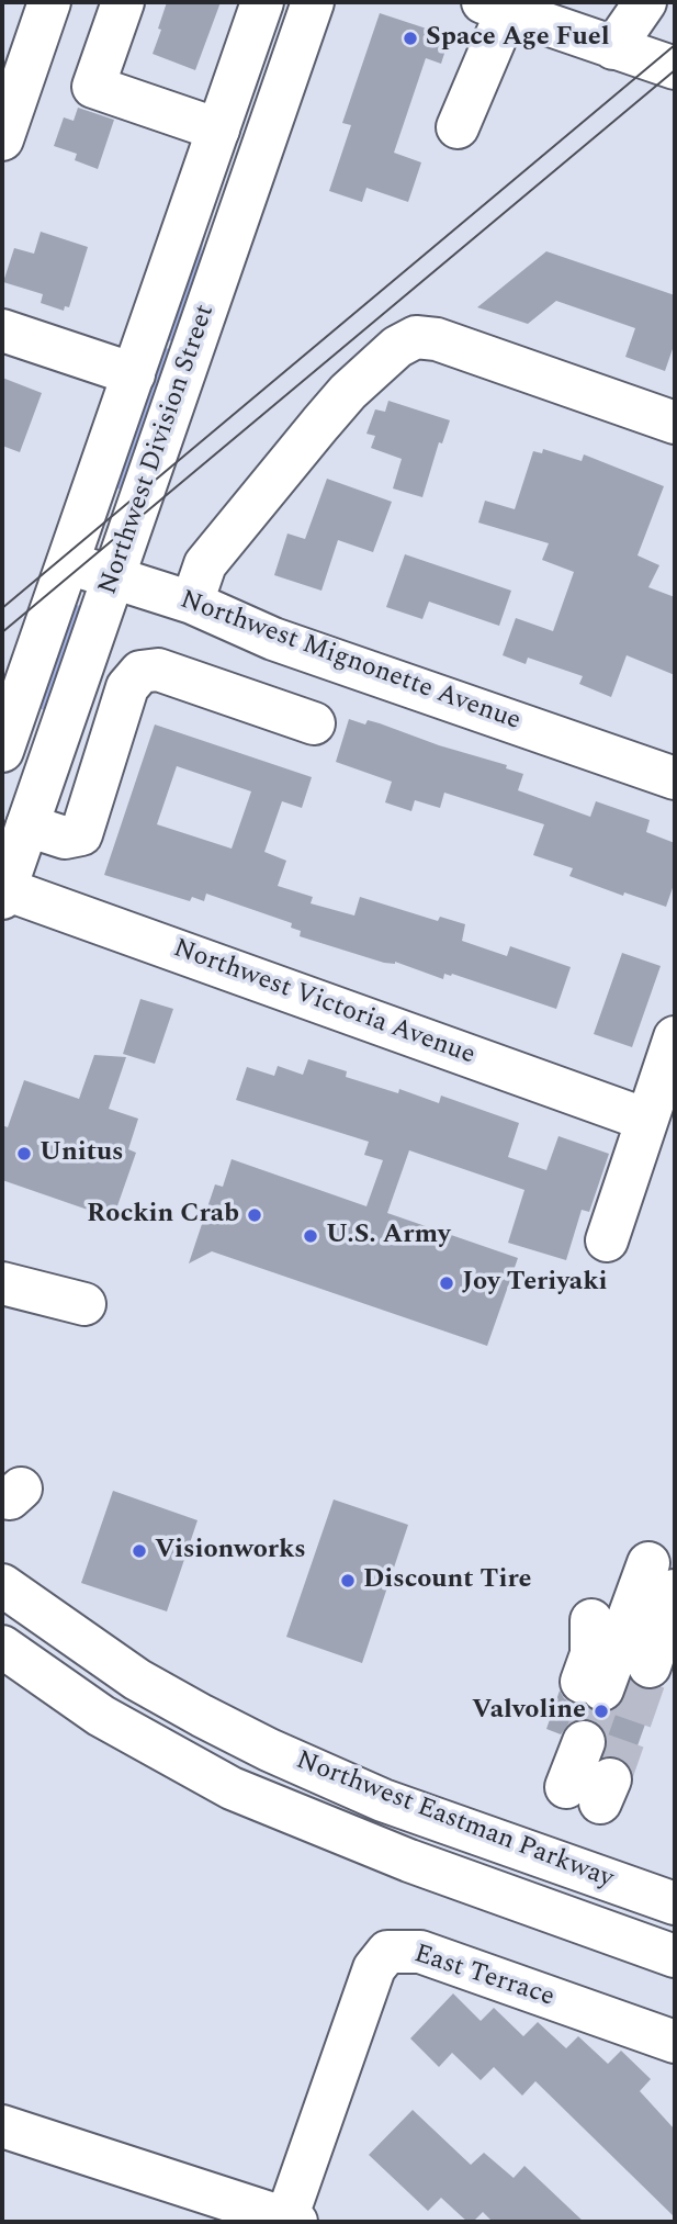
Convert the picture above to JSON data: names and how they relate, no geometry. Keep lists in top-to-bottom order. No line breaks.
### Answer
{"streets":{"street":["Northwest Division Street","Northwest Mignonette Avenue","Northwest Victoria Avenue","Northwest Eastman Parkway","East Terrace"]},"crossings":[["Northwest Division Street","Northwest Mignonette Avenue"],["Northwest Division Street","Northwest Victoria Avenue"]],"places":["Space Age Fuel","Unitus","Rockin Crab","U.S. Army","Joy Teriyaki","Visionworks","Discount Tire","Valvoline"]}
